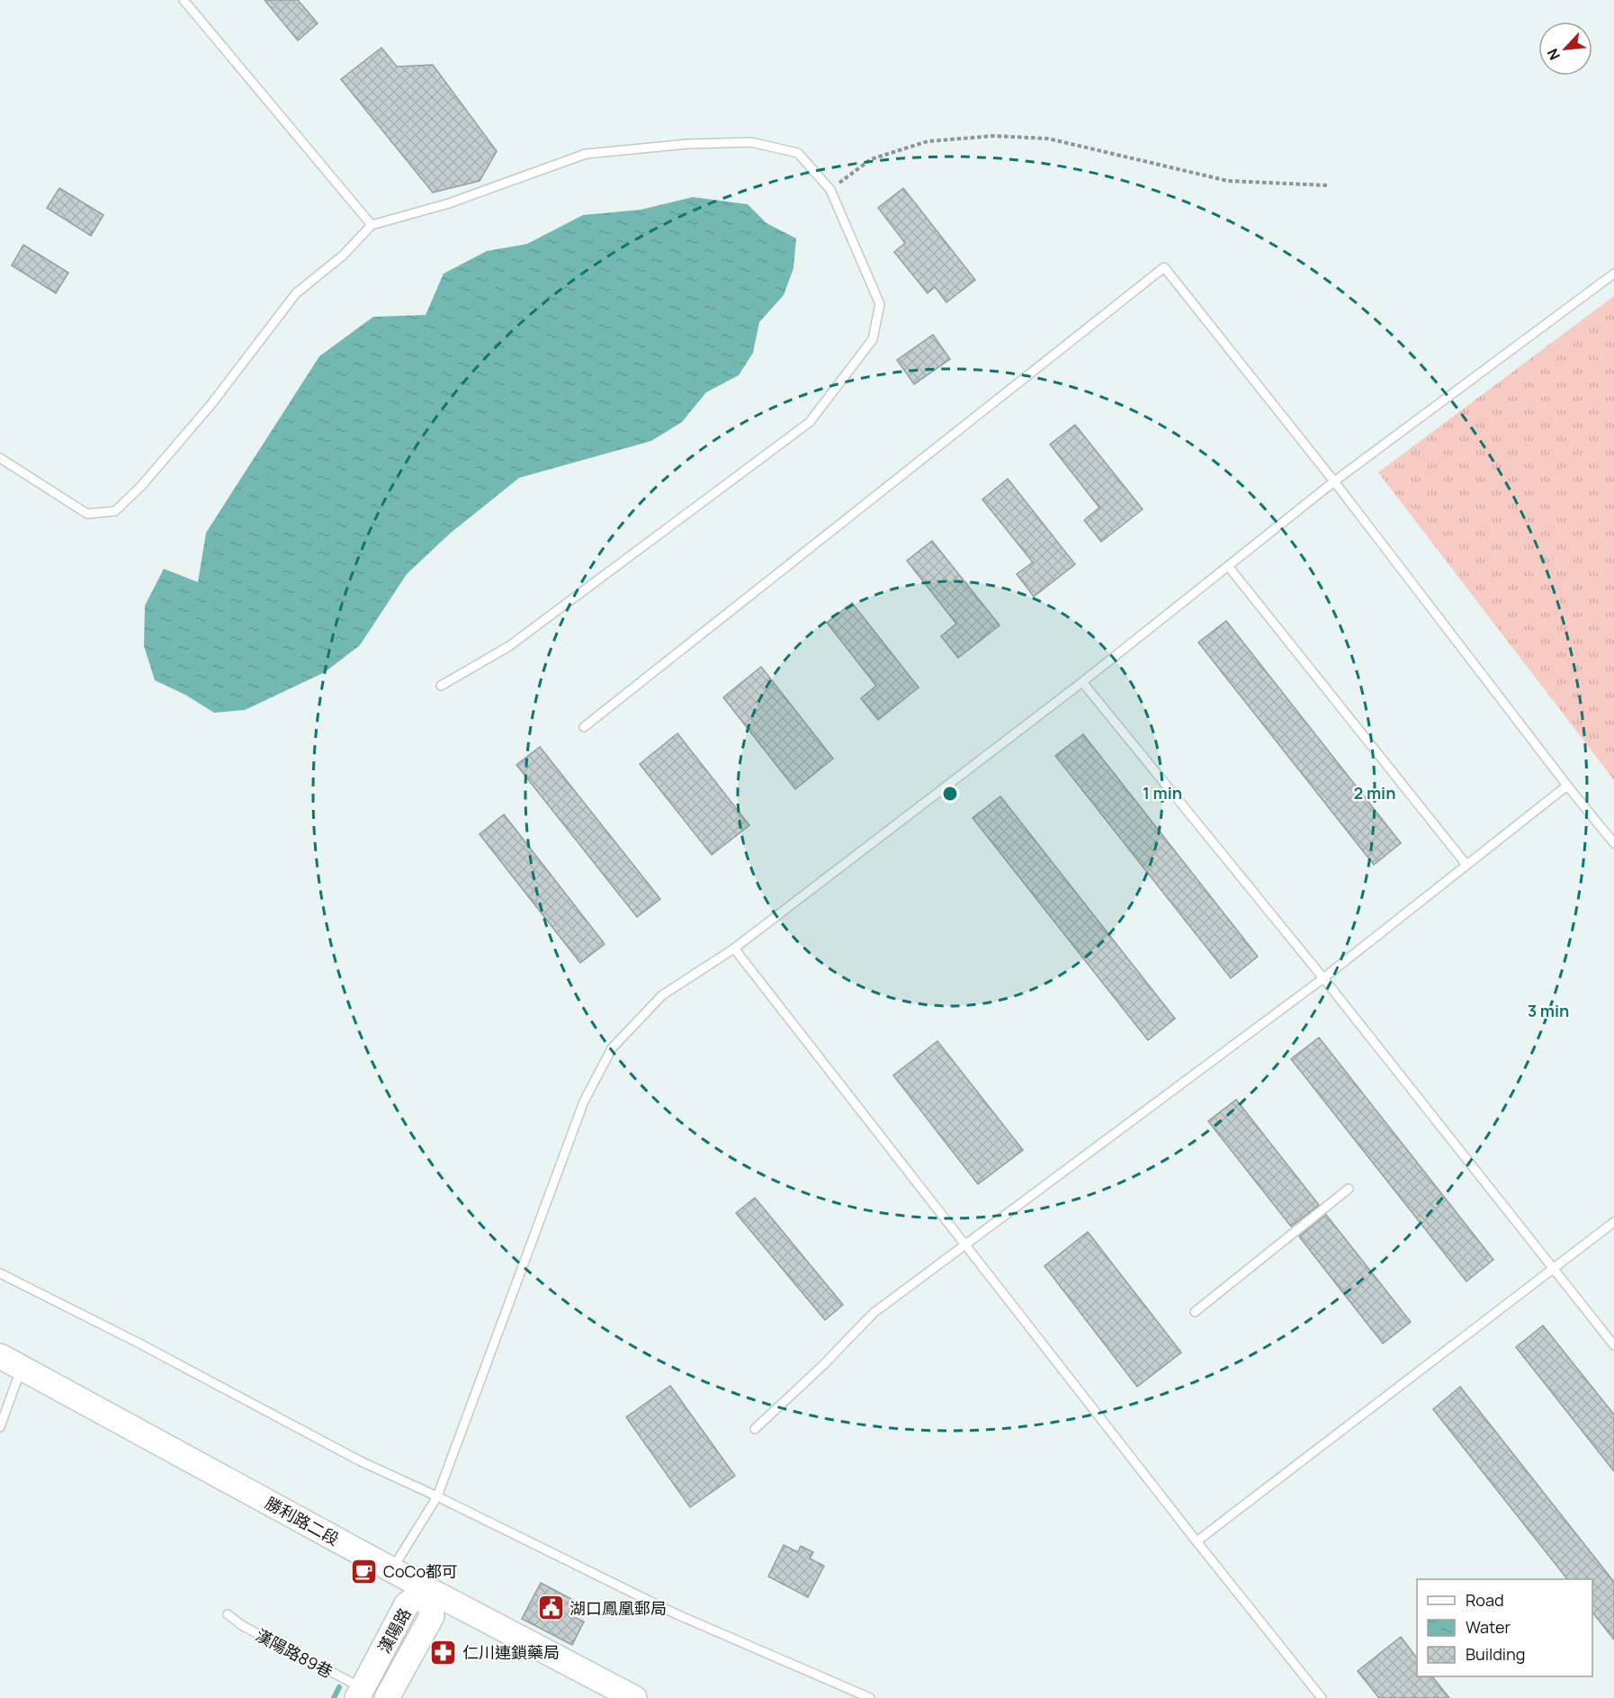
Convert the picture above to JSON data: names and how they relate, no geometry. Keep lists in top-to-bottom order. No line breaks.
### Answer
{"streets":{"main road":["勝利路二段","漢陽路"],"lane":["漢陽路89巷"]},"crossings":[["勝利路二段","漢陽路"],["漢陽路","漢陽路89巷"]],"places":{"cafe":["CoCo都可"],"public building":["湖口鳳凰郵局"],"pharmacy":["仁川連鎖藥局"]},"legend":["Road","Water","Building"],"north":"bottom left","rings":["1 min","2 min","3 min"]}
